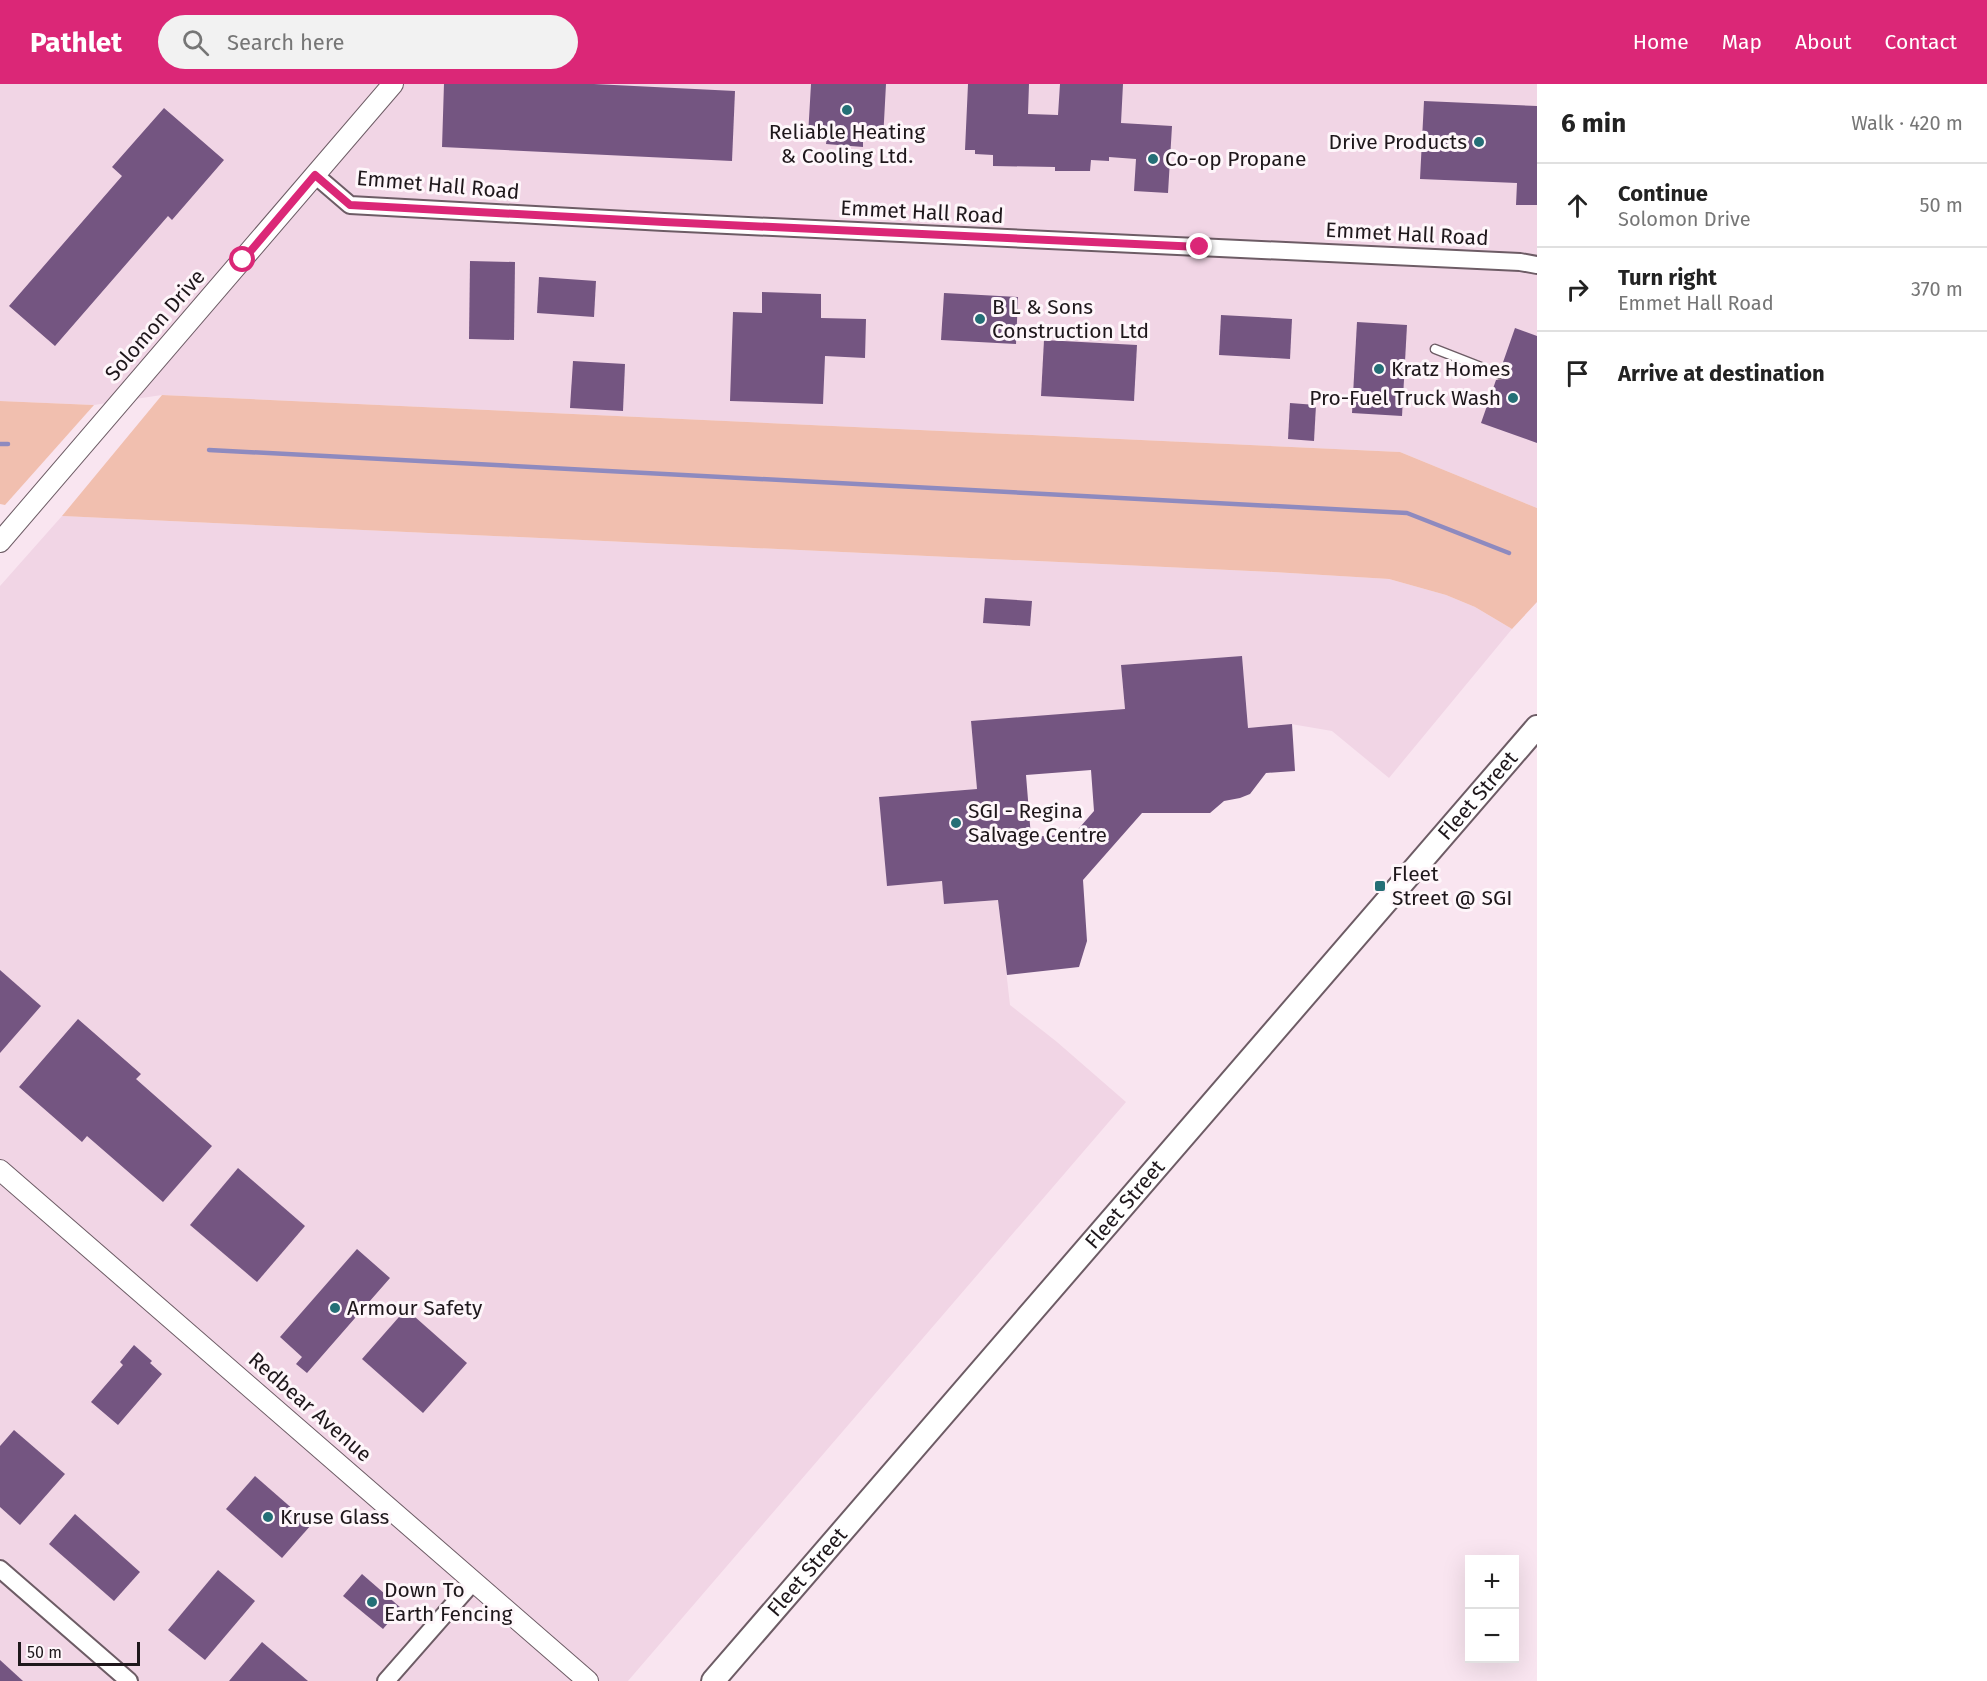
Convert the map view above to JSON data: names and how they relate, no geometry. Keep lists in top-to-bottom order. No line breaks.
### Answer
{"streets":{"main road":["Fleet Street"],"street":["Emmet Hall Road","Solomon Drive","Redbear Avenue"]},"crossings":[["Emmet Hall Road","Solomon Drive"]],"places":{"other":["Reliable Heating & Cooling Ltd.","Drive Products","Co-op Propane","B L & Sons Construction Ltd","Kratz Homes","Pro-Fuel Truck Wash","SGI - Regina Salvage Centre","Armour Safety","Kruse Glass","Down To Earth Fencing"],"transit":["Fleet Street @ SGI"]},"scale_bar":"50 m","page":{"header":"Pathlet","search":"Search here","nav":["Home","Map","About","Contact"],"heading":["6 min","Walk · 420 m"],"list":[["Continue","Solomon Drive","50 m"],["Turn right","Emmet Hall Road","370 m"],"Arrive at destination"],"map_buttons":["+","−"],"scale":"50 m"}}
